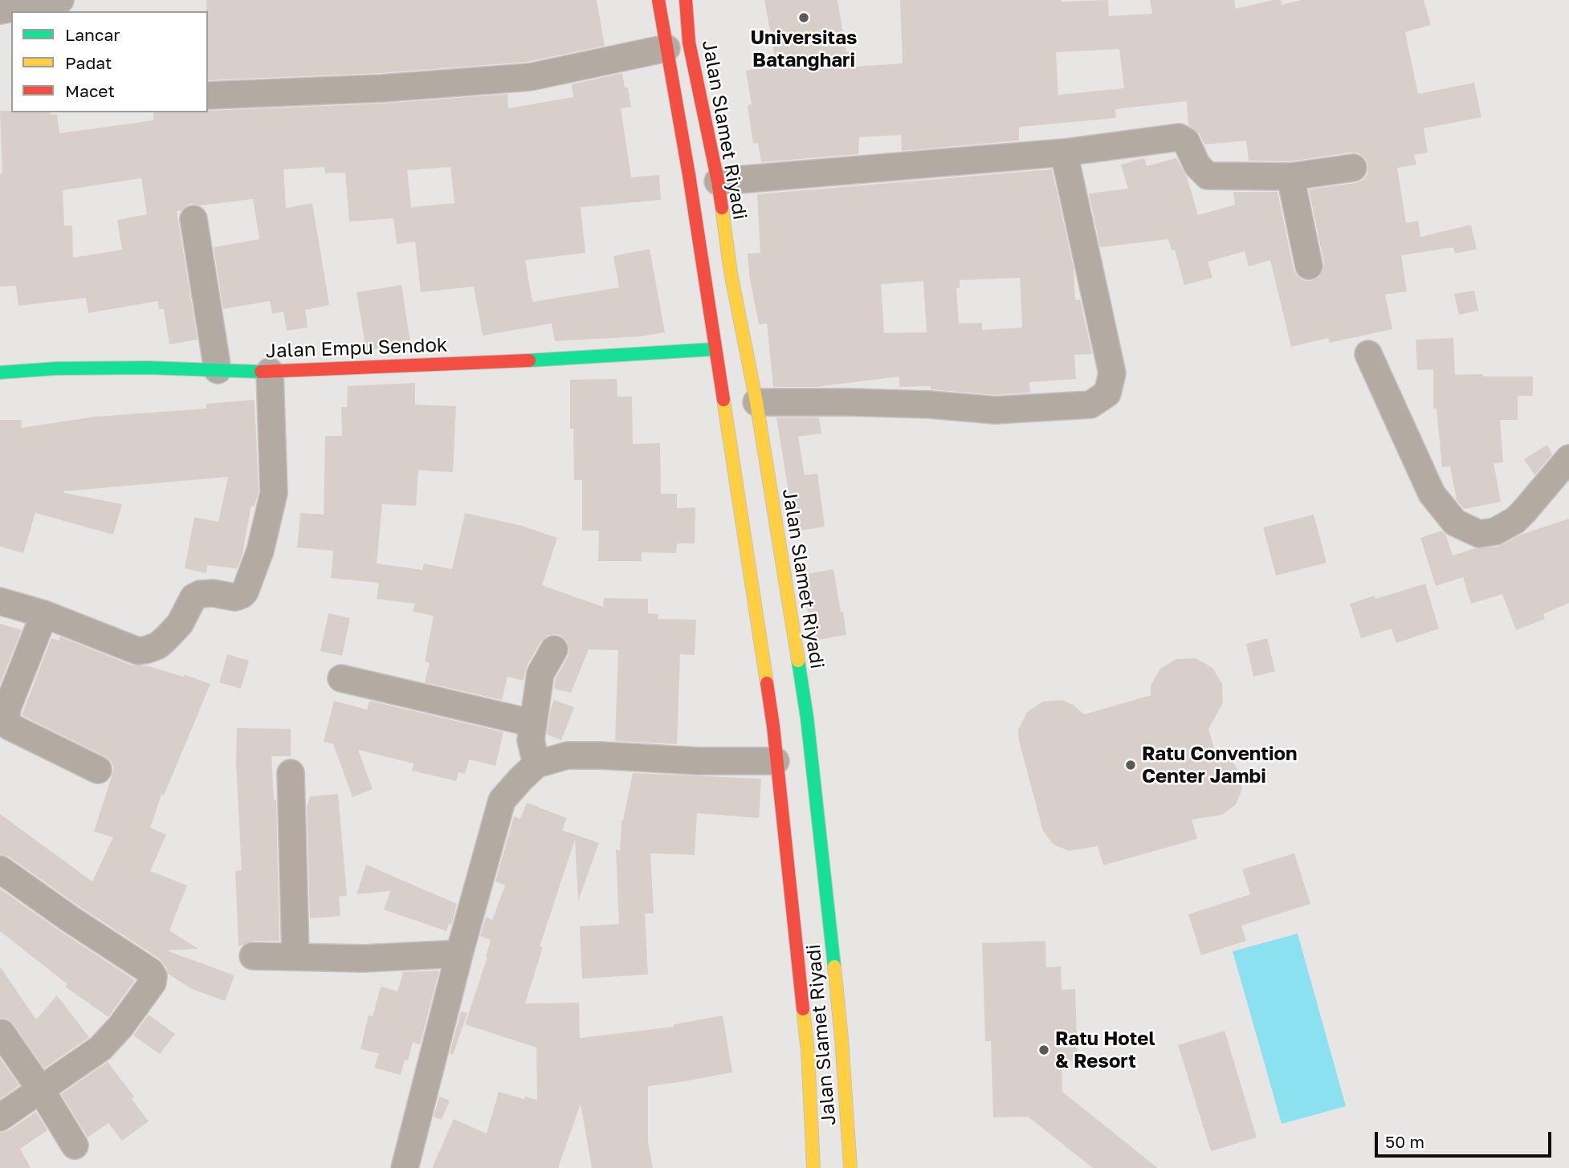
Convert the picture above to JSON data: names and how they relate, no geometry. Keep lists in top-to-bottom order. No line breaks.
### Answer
{"streets":{"main road":["Jalan Slamet Riyadi","Jalan Empu Sendok"]},"crossings":[["Jalan Slamet Riyadi","Jalan Empu Sendok"]],"places":["Universitas Batanghari","Ratu Convention Center Jambi","Ratu Hotel & Resort"],"legend":["Lancar","Padat","Macet"],"scale_bar":"50 m"}
